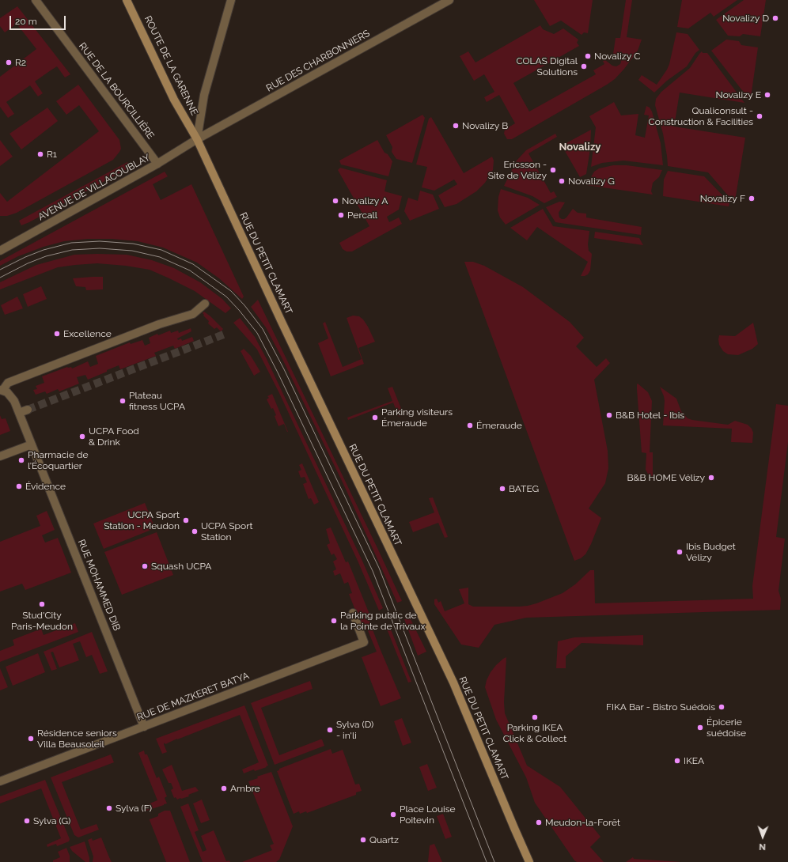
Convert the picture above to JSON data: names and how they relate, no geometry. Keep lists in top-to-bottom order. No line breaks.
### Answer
{"streets":{"main road":["ROUTE DE LA GARENNE","RUE DU PETIT CLAMART"],"street":["RUE DES CHARBONNIERS","RUE DE LA BOURCILLIÈRE","AVENUE DE VILLACOUBLAY","RUE MOHAMMED DIB","RUE DE MAZKERET BATYA"]},"crossings":[["RUE DES CHARBONNIERS","ROUTE DE LA GARENNE"],["RUE DES CHARBONNIERS","AVENUE DE VILLACOUBLAY"],["RUE DES CHARBONNIERS","RUE DU PETIT CLAMART"],["ROUTE DE LA GARENNE","AVENUE DE VILLACOUBLAY"],["ROUTE DE LA GARENNE","RUE DU PETIT CLAMART"],["RUE DE LA BOURCILLIÈRE","AVENUE DE VILLACOUBLAY"],["AVENUE DE VILLACOUBLAY","RUE DU PETIT CLAMART"],["RUE MOHAMMED DIB","RUE DE MAZKERET BATYA"]],"districts":["Novalizy"],"places":["Novalizy D","Novalizy C","R2","COLAS Digital Solutions","Novalizy E","Qualiconsult - Construction & Facilities","Novalizy B","R1","Ericsson - Site de Vélizy","Novalizy G","Novalizy F","Novalizy A","Percall","Excellence","Plateau fitness UCPA","B&B Hotel - Ibis","Parking visiteurs Émeraude","Émeraude","UCPA Food & Drink","Pharmacie de l’Écoquartier","B&B HOME Vélizy","Évidence","BATEG","UCPA Sport Station - Meudon","UCPA Sport Station","Ibis Budget Vélizy","Squash UCPA","Stud'City Paris-Meudon","Parking public de la Pointe de Trivaux","FIKA Bar - Bistro Suédois","Parking IKEA Click & Collect","Épicerie suédoise","Sylva (D) - in'li","Résidence seniors Villa Beausoleil","IKEA","Ambre","Sylva (F)","Place Louise Poitevin","Sylva (G)","Meudon-la-Forêt","Quartz"],"scale_bar":"20 m","north":"bottom"}
